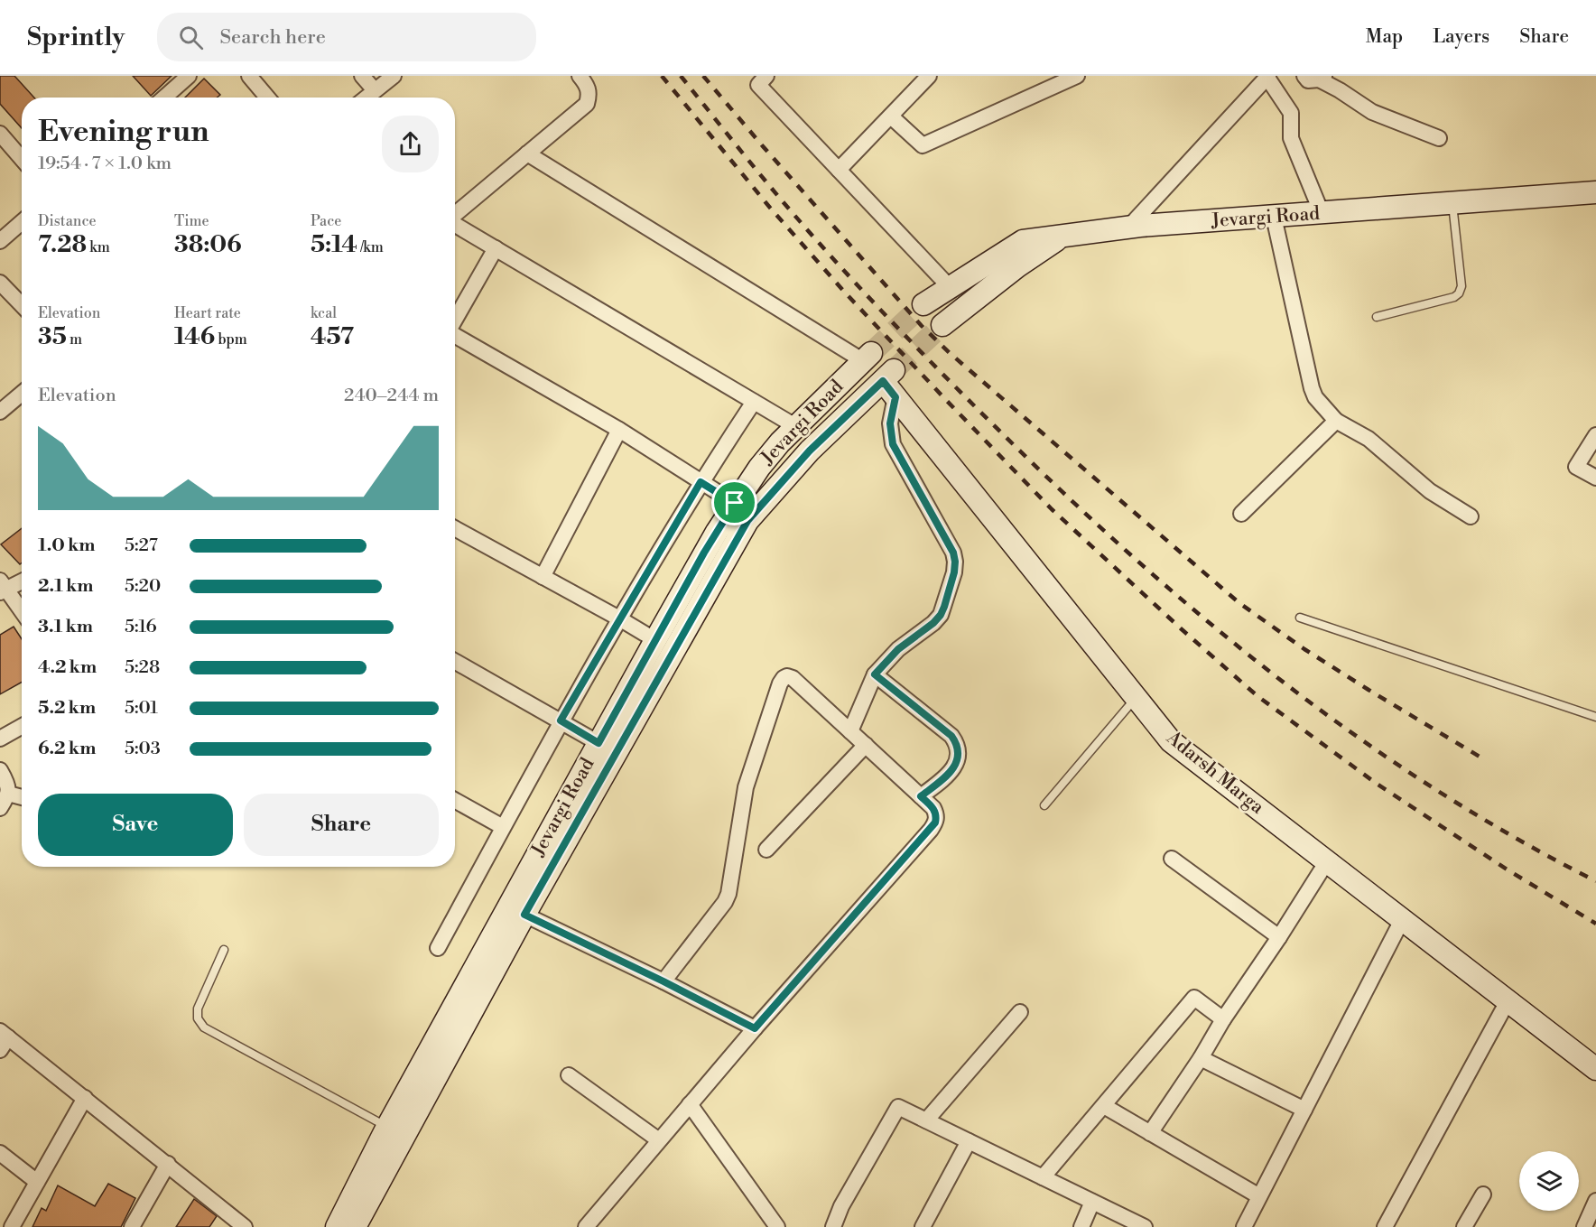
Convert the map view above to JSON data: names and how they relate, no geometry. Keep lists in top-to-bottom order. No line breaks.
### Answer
{"streets":{"main road":["Jevargi Road","Adarsh Marga"]},"page":{"header":"Sprintly","search":"Search here","nav":["Map","Layers","Share"],"heading":["Evening run","19:54 · 7 × 1.0 km"],"stats":[["Distance","7.28 km"],["Time","38:06"],["Pace","5:14 /km"],["Elevation","35 m"],["Heart rate","146 bpm"],["kcal","457"]],"chart":["Elevation","240–244 m"],"list":[{"name":"1.0 km","note":"5:27"},{"name":"2.1 km","note":"5:20"},{"name":"3.1 km","note":"5:16"},{"name":"4.2 km","note":"5:28"},{"name":"5.2 km","note":"5:01"},{"name":"6.2 km","note":"5:03"}],"buttons":["Save","Share"]}}
